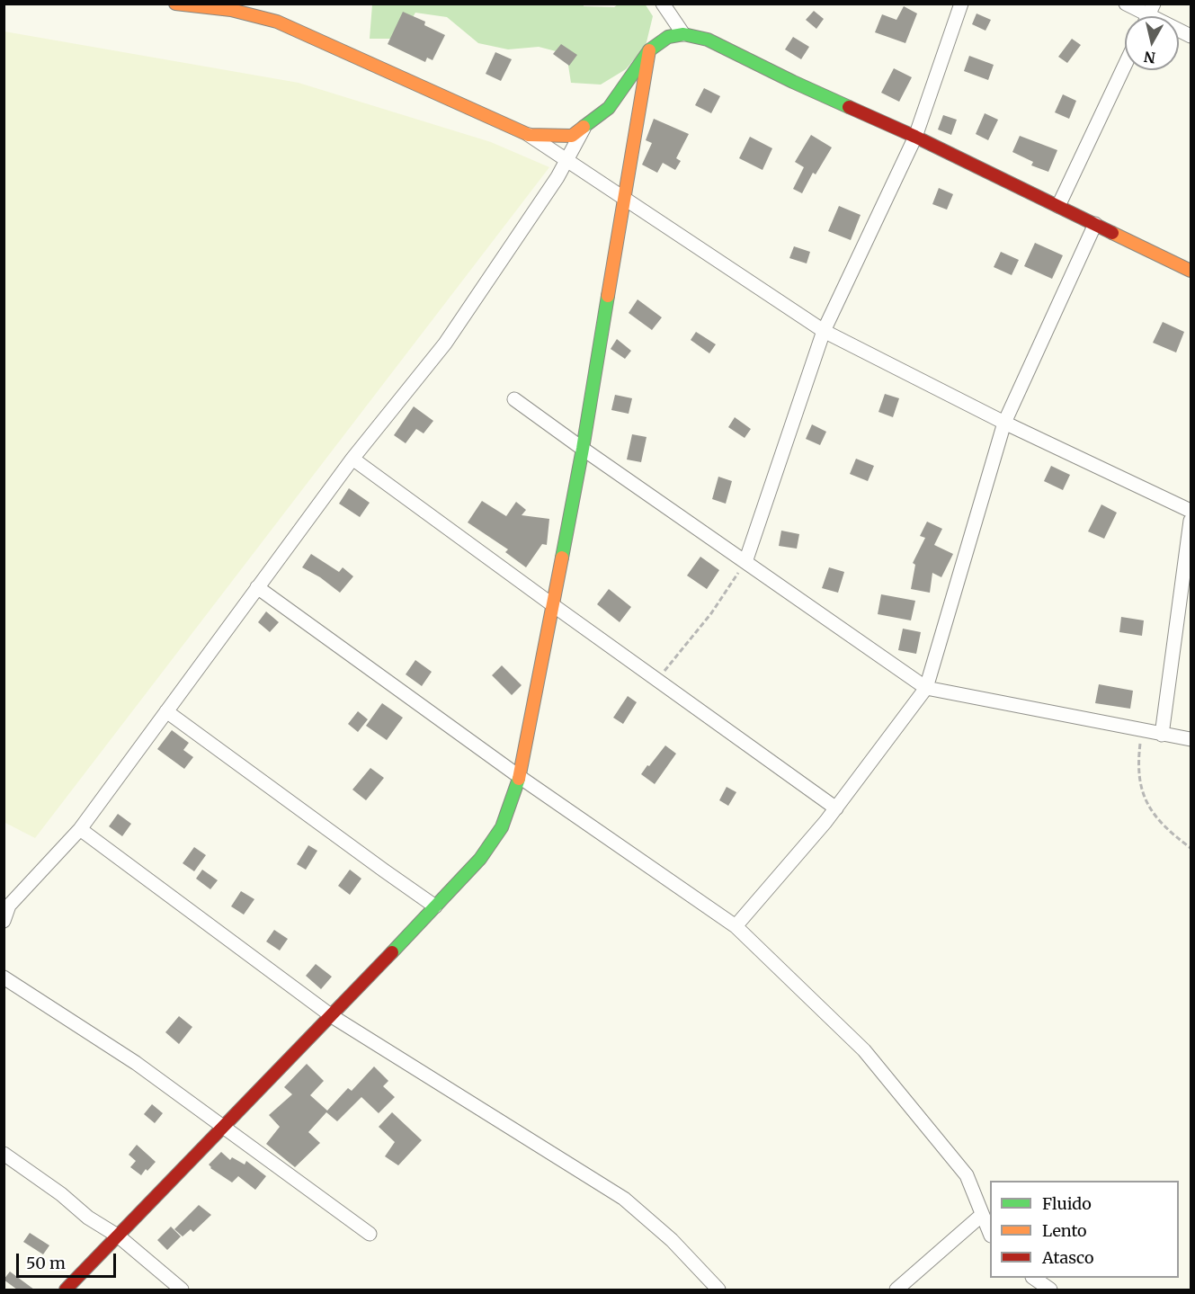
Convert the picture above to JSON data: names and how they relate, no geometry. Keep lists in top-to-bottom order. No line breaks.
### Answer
{"legend":["Fluido","Lento","Atasco"],"scale_bar":"50 m","north":"bottom"}
